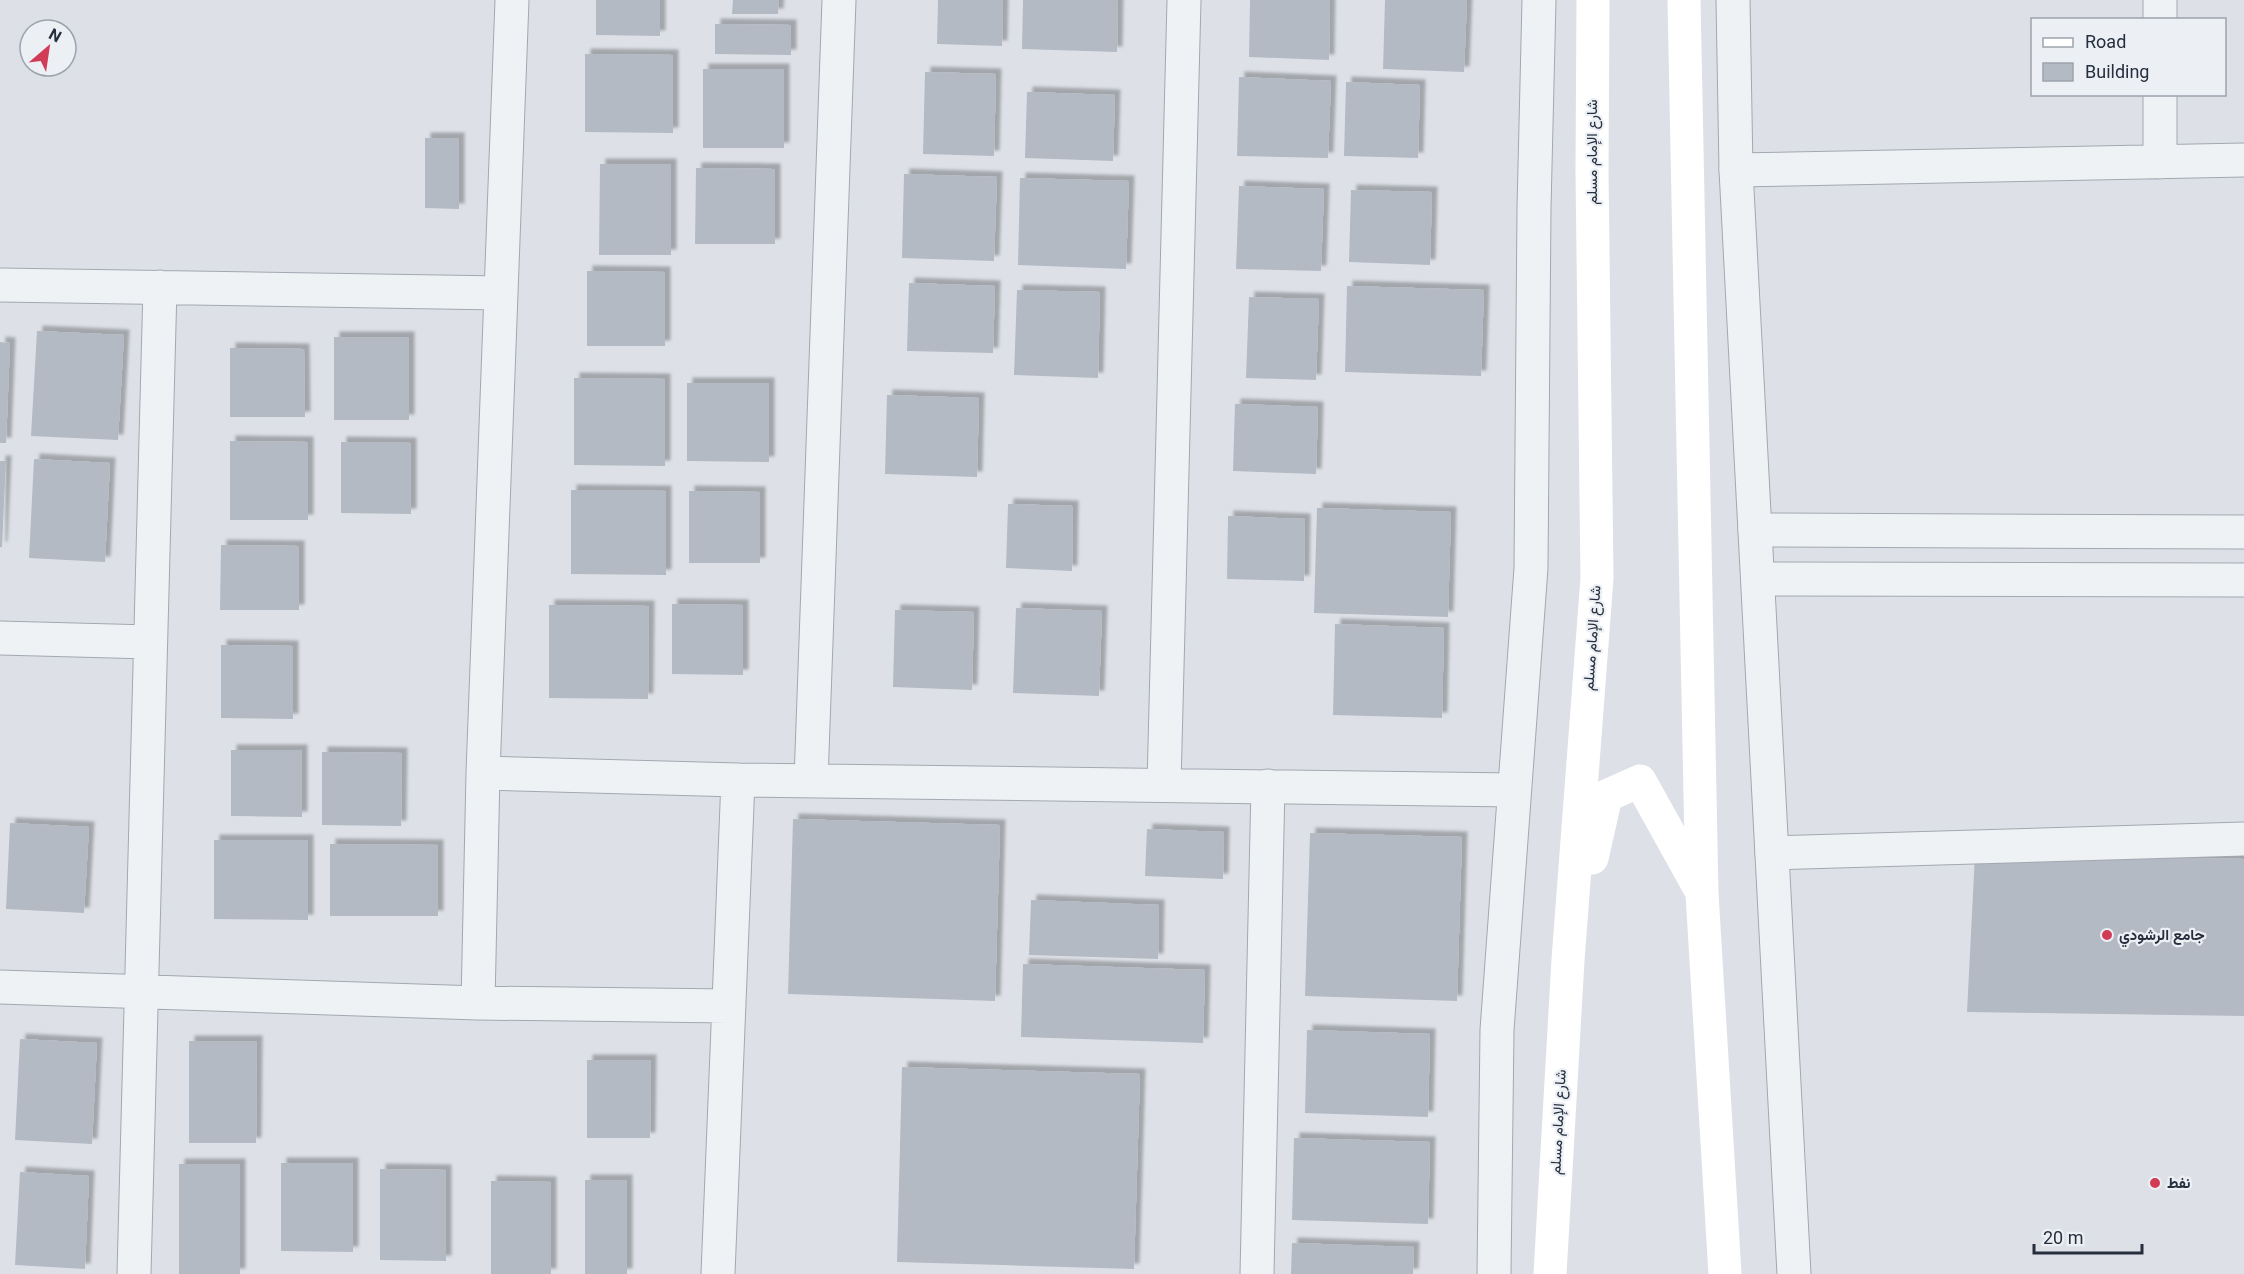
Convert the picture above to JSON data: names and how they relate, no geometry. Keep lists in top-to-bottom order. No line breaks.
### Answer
{"streets":{"main road":["شارع الإمام مسلم"]},"places":["جامع الرشودي","نفط"],"legend":["Road","Building"],"scale_bar":"20 m","north":"top right"}
